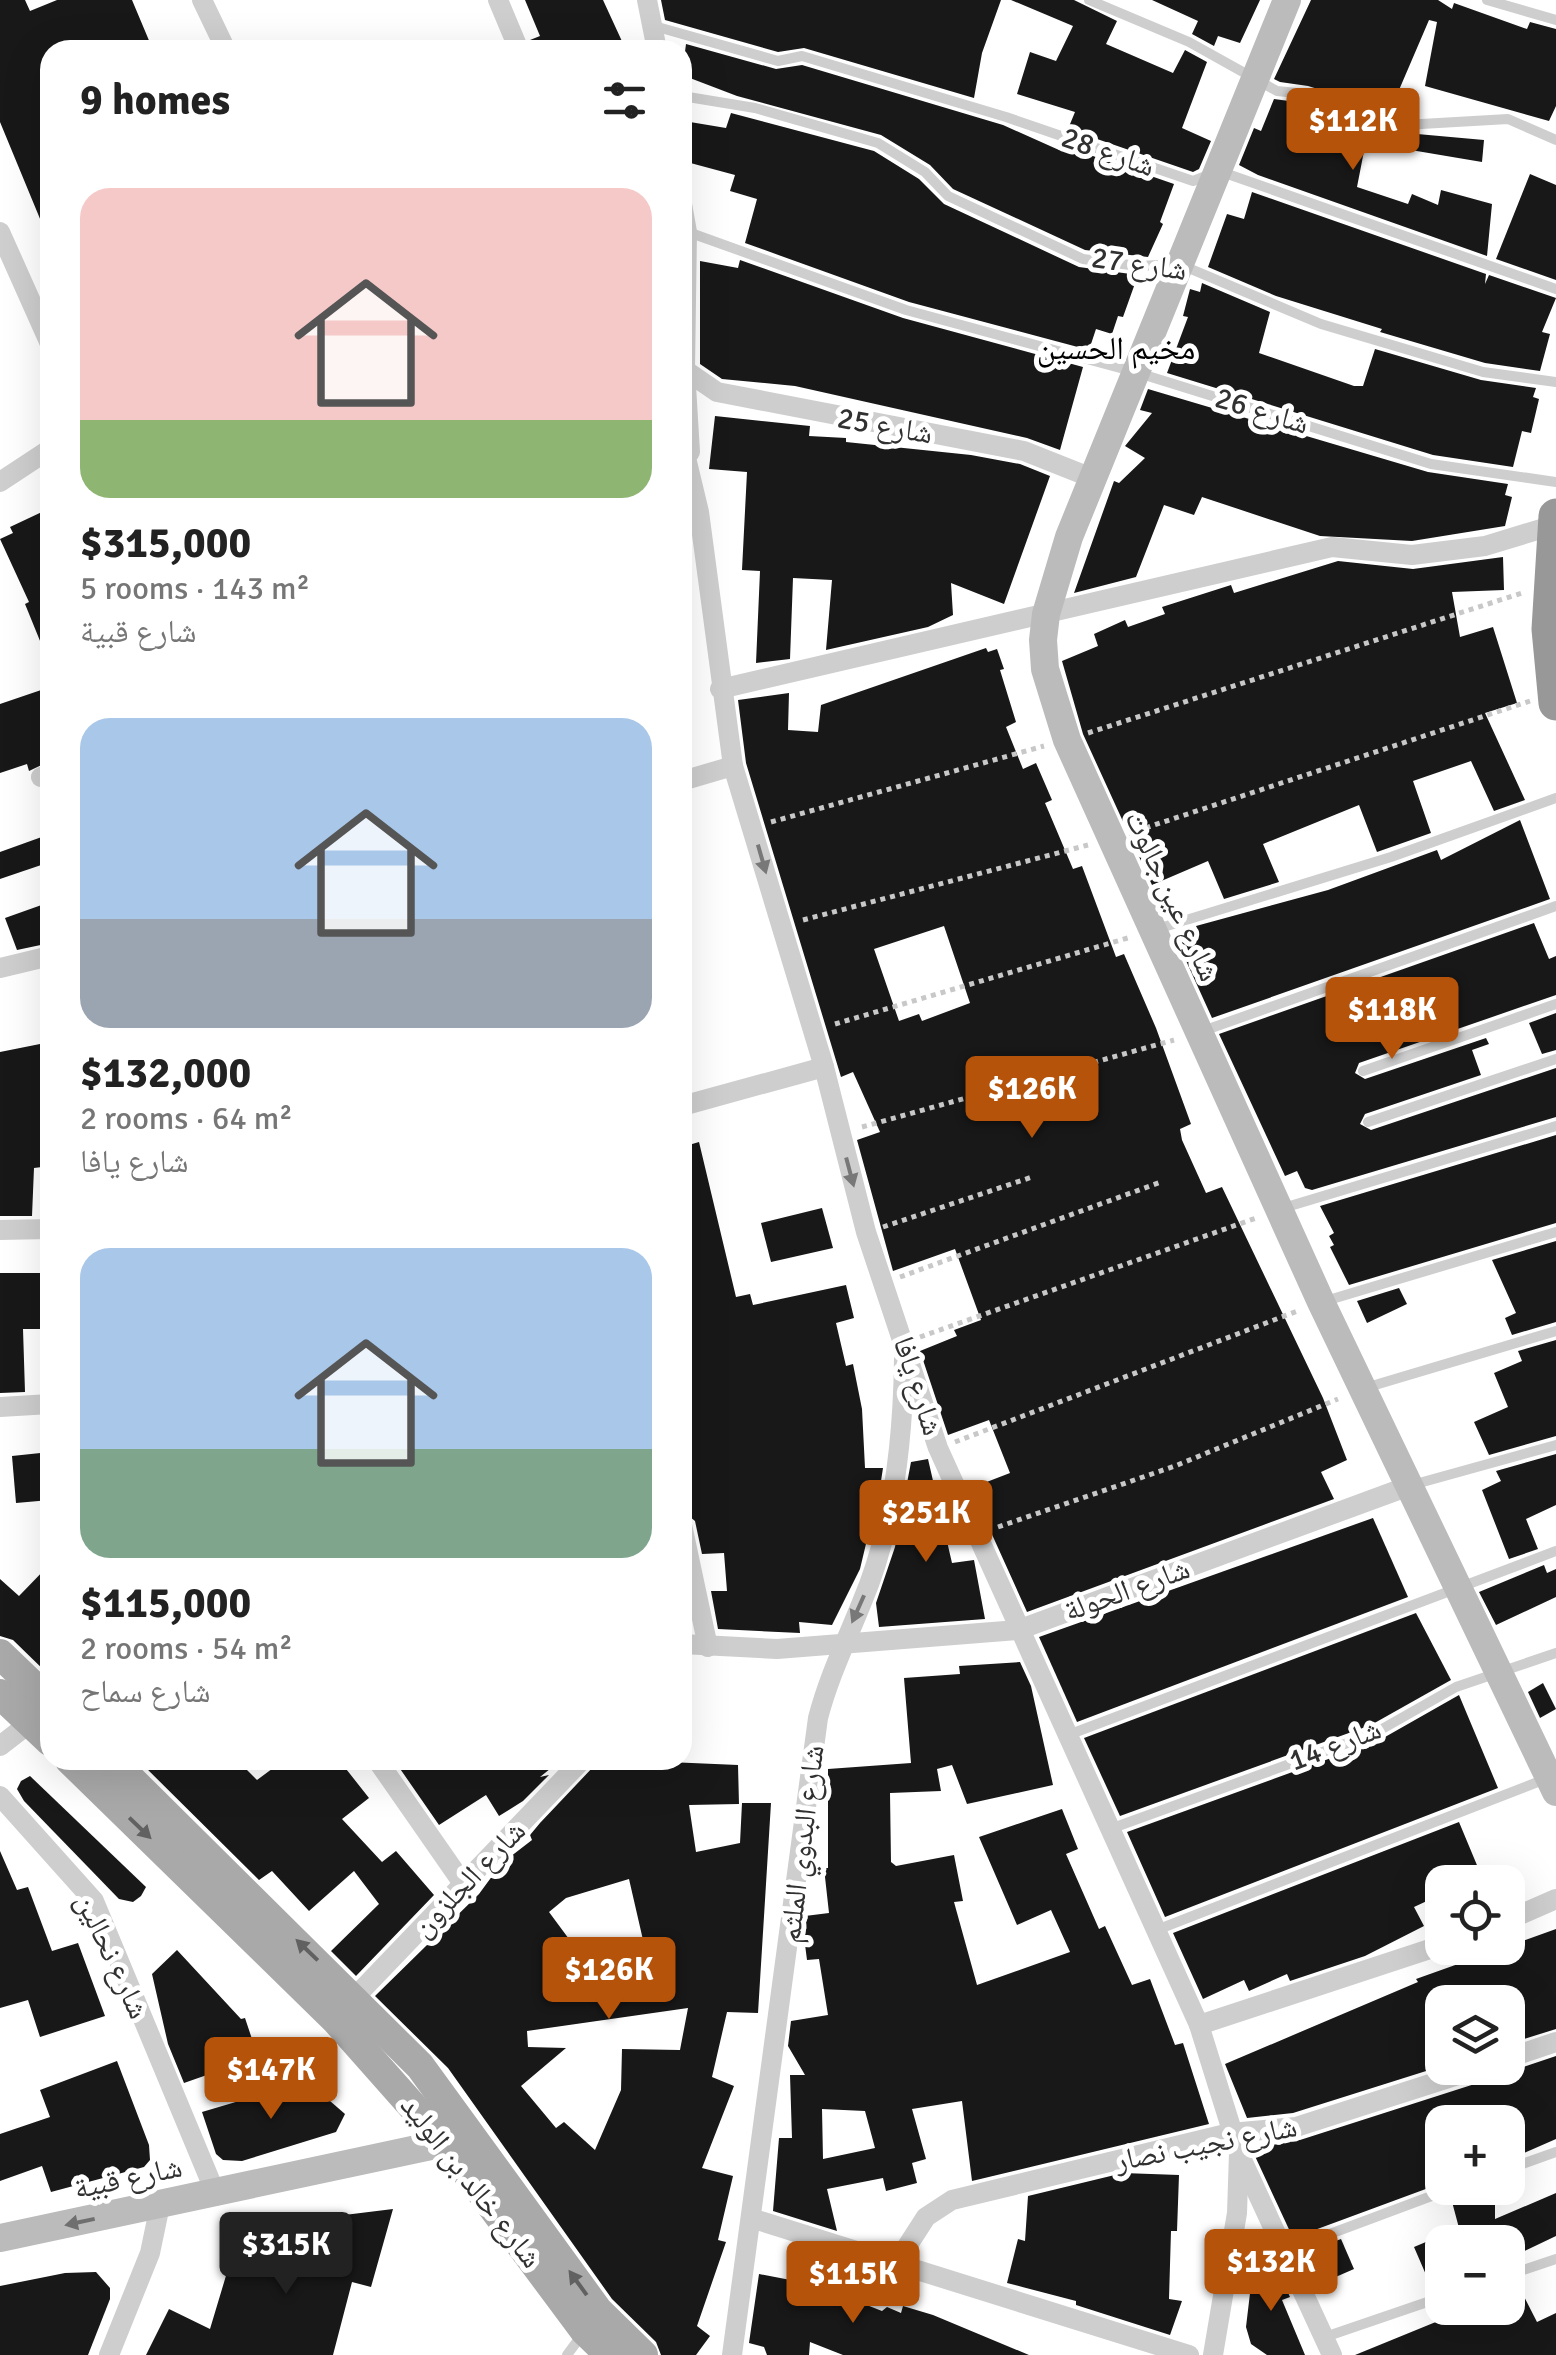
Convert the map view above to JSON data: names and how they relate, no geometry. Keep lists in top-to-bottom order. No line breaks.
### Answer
{"streets":{"main road":["شارع خالد بن الوليد"],"street":["شارع 25","شارع عين جالوت","شارع يافا","شارع الحولة","شارع البدوي الملثم","شارع الجلزون","شارع نحالين","شارع نجيب نصار","شارع قبية"],"lane":["شارع 28","شارع 27","شارع 26","شارع 14"]},"crossings":[["شارع 28","شارع عين جالوت"],["شارع 27","شارع عين جالوت"],["شارع 26","شارع عين جالوت"],["شارع 25","شارع عين جالوت"],["شارع عين جالوت","شارع الحولة"],["شارع عين جالوت","شارع 14"],["شارع يافا","شارع الحولة"],["شارع يافا","شارع 14"],["شارع يافا","شارع البدوي الملثم"],["شارع يافا","شارع نجيب نصار"],["شارع الحولة","شارع البدوي الملثم"],["شارع الجلزون","شارع خالد بن الوليد"],["شارع نحالين","شارع قبية"],["شارع قبية","شارع خالد بن الوليد"]],"one_way":["شارع قبية"],"districts":["مخيم الحسين"],"page":{"heading":"9 homes","price":["$112K","$118K","$126K","$251K","$126K","$147K","$315K","$132K","$115K"],"list":[{"name":"$315,000","note":"5 rooms · 143 m² · شارع قبية"},{"name":"$132,000","note":"2 rooms · 64 m² · شارع يافا"},{"name":"$115,000","note":"2 rooms · 54 m² · شارع سماح"}],"map_buttons":["+","−"]}}
